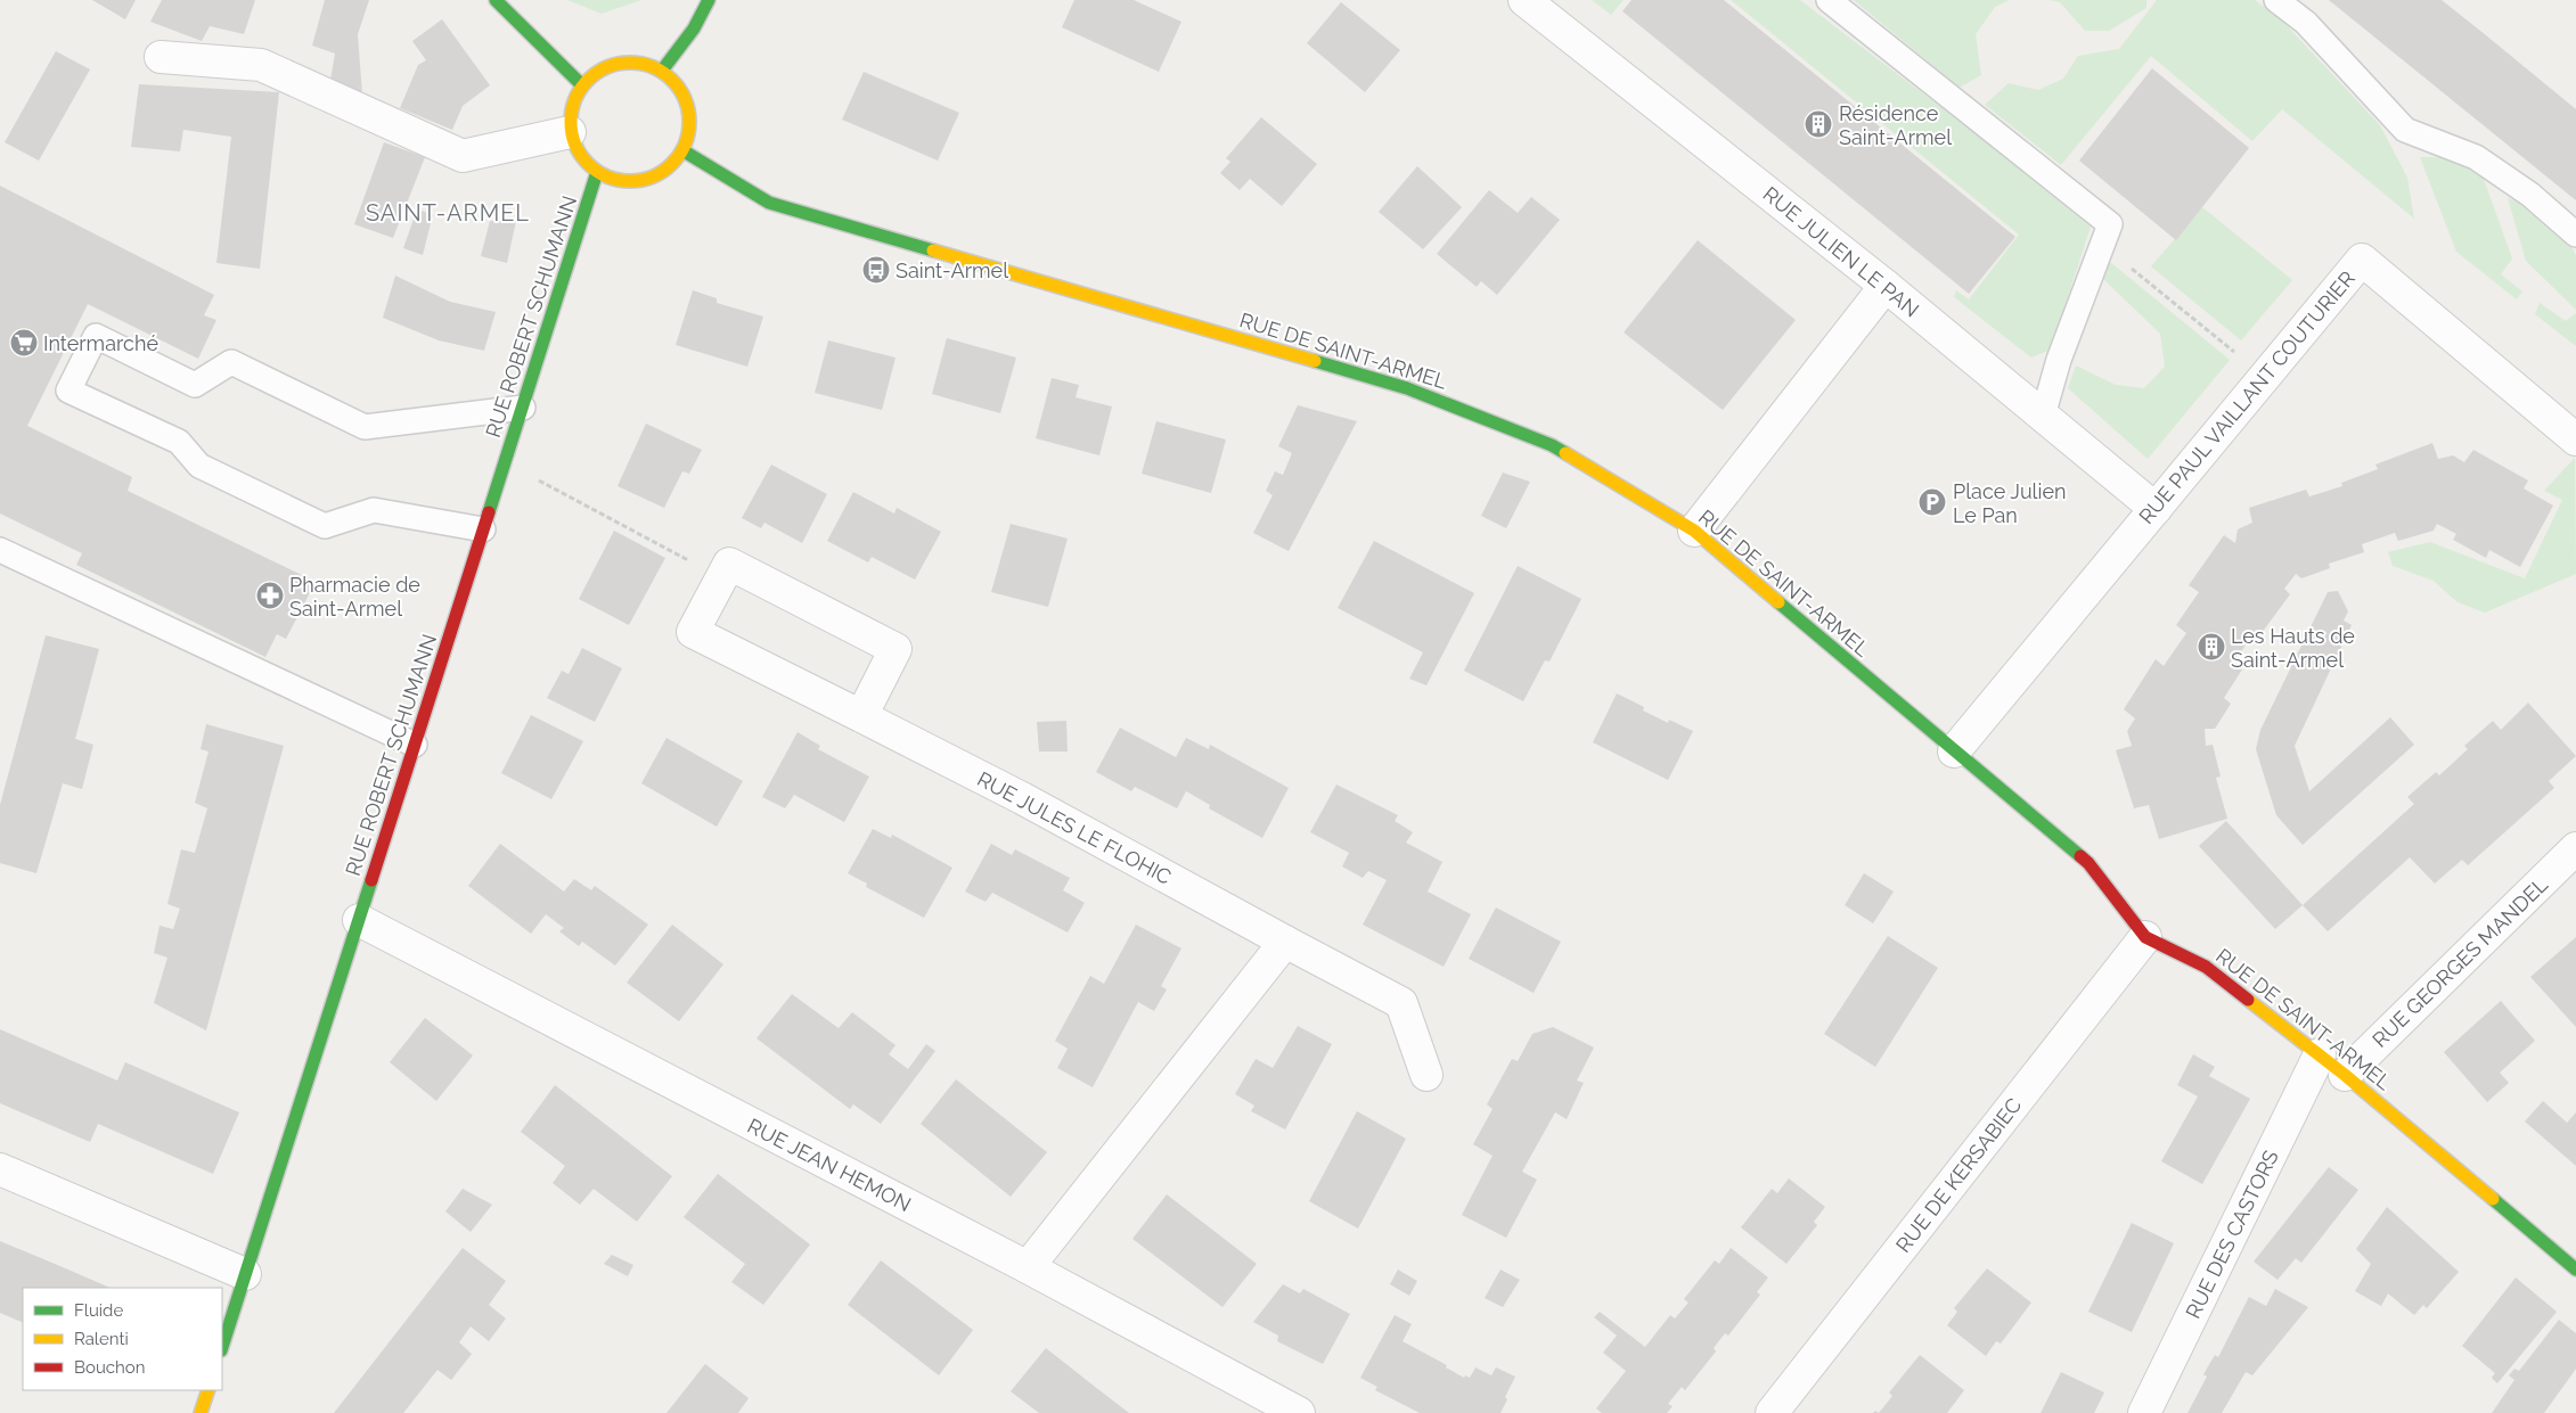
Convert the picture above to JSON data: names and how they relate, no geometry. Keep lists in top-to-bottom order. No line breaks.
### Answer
{"streets":{"street":["RUE JULIEN LE PAN","RUE ROBERT SCHUMANN","RUE DE SAINT-ARMEL","RUE PAUL VAILLANT COUTURIER","RUE JULES LE FLOHIC","RUE GEORGES MANDEL","RUE JEAN HEMON","RUE DE KERSABIEC","RUE DES CASTORS"]},"crossings":[["RUE JULIEN LE PAN","RUE PAUL VAILLANT COUTURIER"],["RUE ROBERT SCHUMANN","RUE DE SAINT-ARMEL"],["RUE ROBERT SCHUMANN","RUE JEAN HEMON"],["RUE DE SAINT-ARMEL","RUE PAUL VAILLANT COUTURIER"],["RUE DE SAINT-ARMEL","RUE GEORGES MANDEL"],["RUE DE SAINT-ARMEL","RUE DE KERSABIEC"],["RUE DE SAINT-ARMEL","RUE DES CASTORS"]],"districts":["SAINT-ARMEL"],"places":{"building":["Résidence Saint-Armel","Les Hauts de Saint-Armel"],"bus stop":["Saint-Armel"],"supermarket":["Intermarché"],"parking":["Place Julien Le Pan"],"pharmacy":["Pharmacie de Saint-Armel"]},"legend":["Fluide","Ralenti","Bouchon"]}
